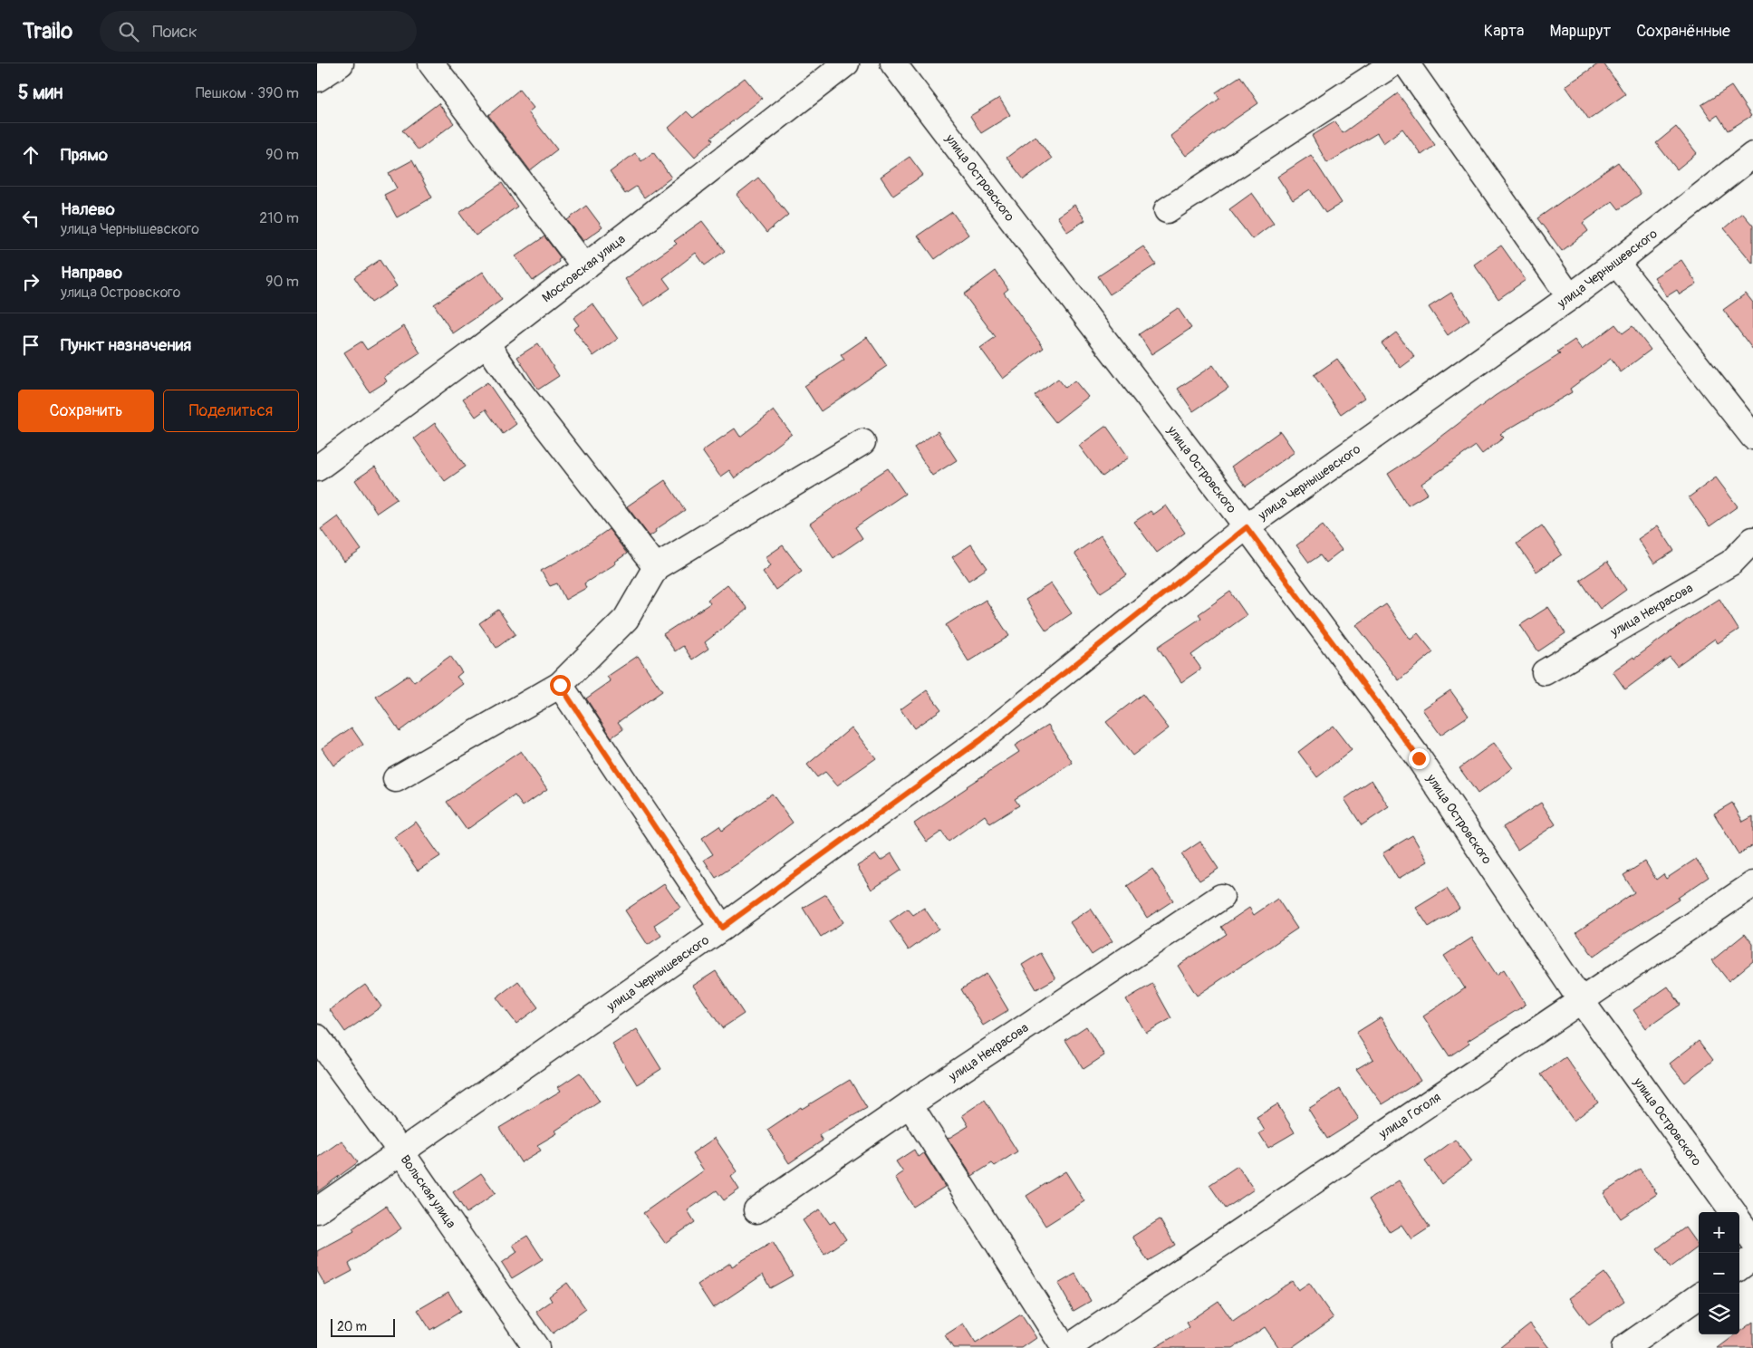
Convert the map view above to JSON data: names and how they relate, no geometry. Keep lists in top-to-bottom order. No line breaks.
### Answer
{"streets":{"street":["улица Островского","Московская улица","улица Чернышевского","улица Некрасова","улица Гоголя","Вольская улица"]},"crossings":[["улица Островского","улица Чернышевского"],["улица Островского","улица Гоголя"],["улица Чернышевского","Вольская улица"]],"scale_bar":"20 m","page":{"header":"Trailo","search":"Поиск","nav":["Карта","Маршрут","Сохранённые"],"heading":["5 мин","Пешком · 390 m"],"list":[["Прямо","90 m"],["Налево","улица Чернышевского","210 m"],["Направо","улица Островского","90 m"],"Пункт назначения"],"buttons":["Сохранить","Поделиться"],"map_buttons":["+","−"],"scale":"20 m"}}
